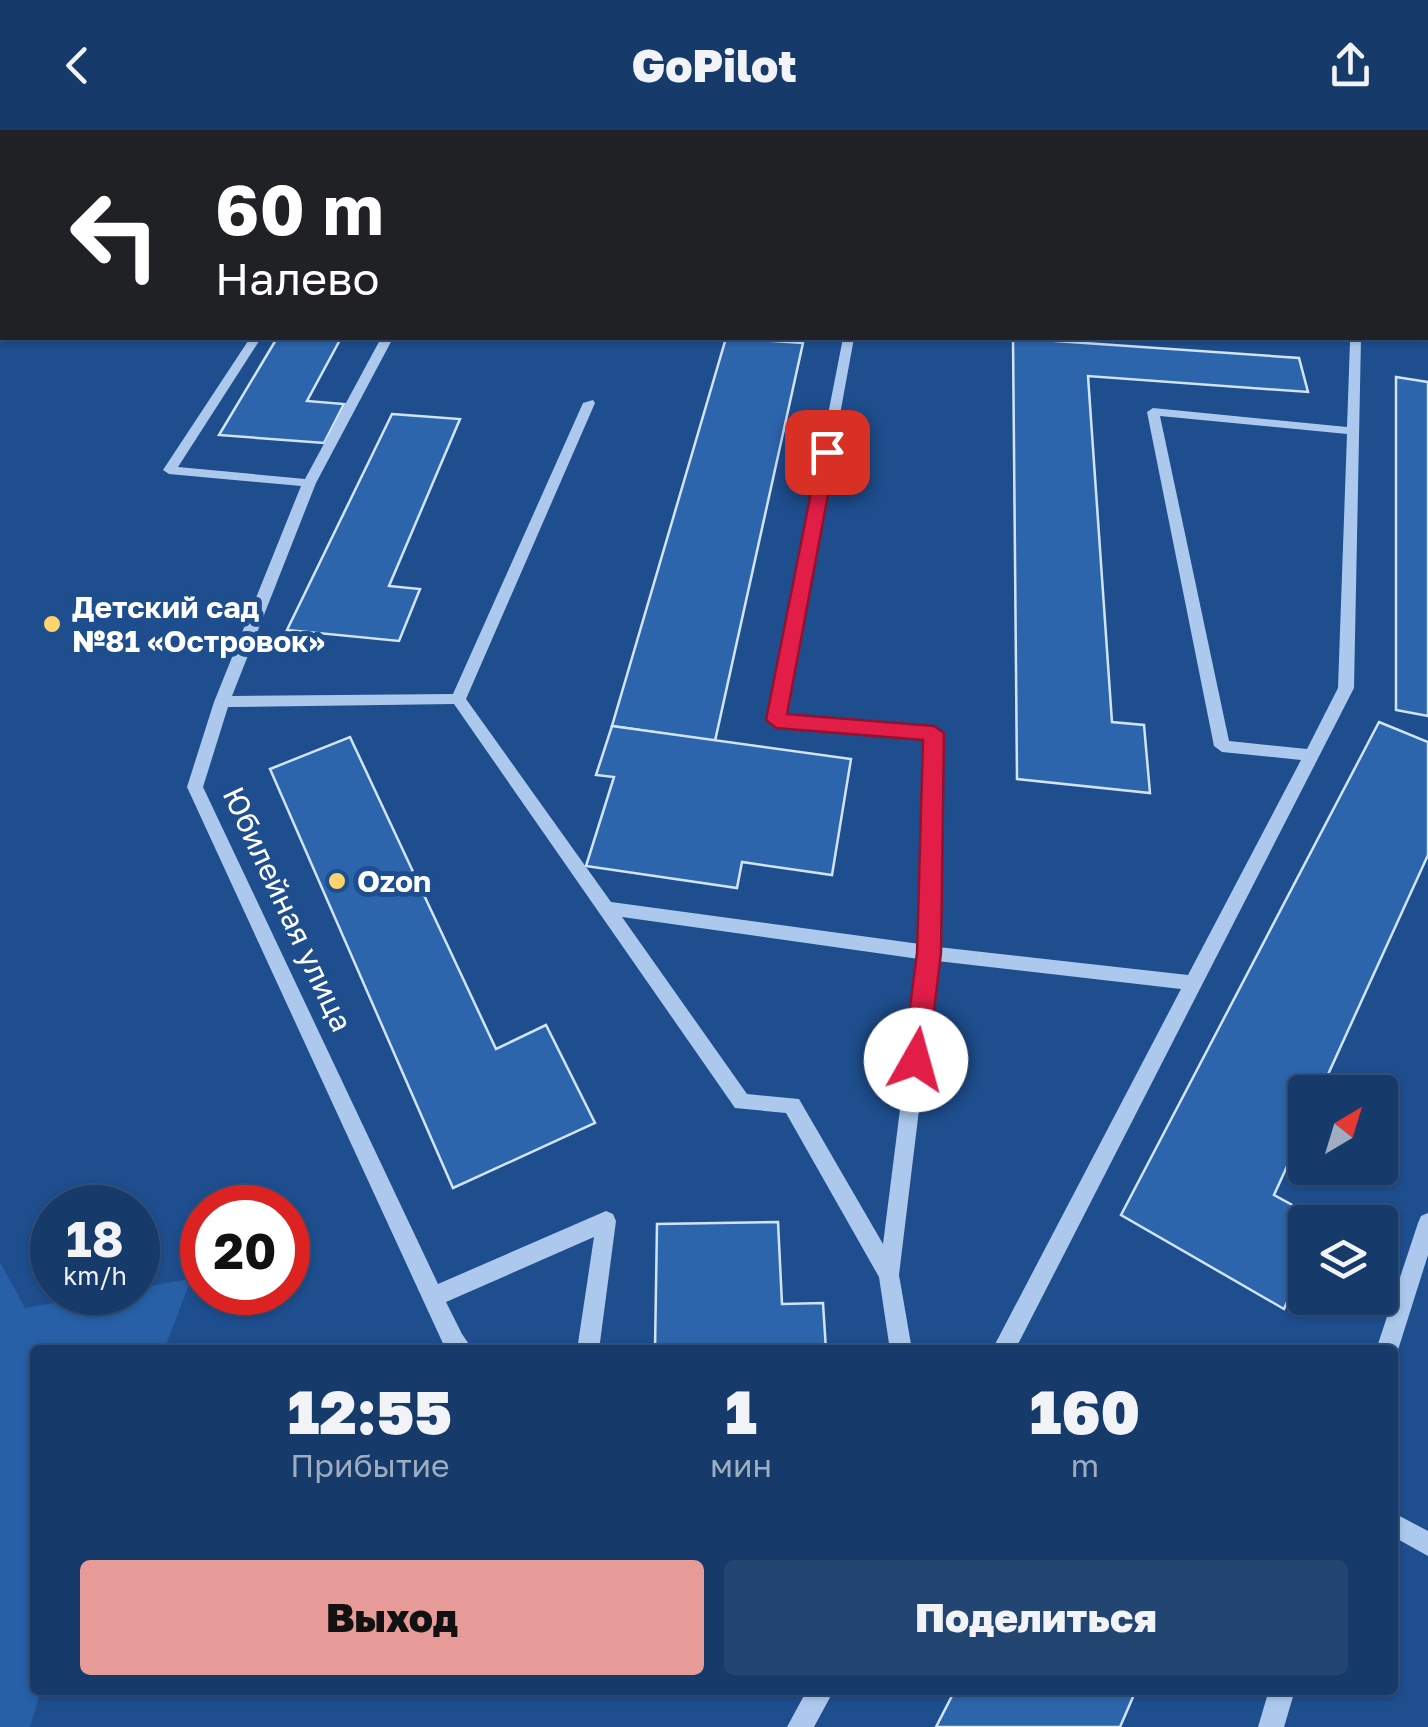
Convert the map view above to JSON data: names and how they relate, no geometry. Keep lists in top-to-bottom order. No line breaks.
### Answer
{"streets":{"street":["Юбилейная улица"]},"places":["Детский сад №81 «Островок»","Ozon"],"north":"top right","page":{"header":"GoPilot","turn":["60 m","Налево"],"speed":"18 km/h","limit":"20","eta":["12:55","Прибытие","1","мин","160","m"],"buttons":["Выход","Поделиться"]}}
